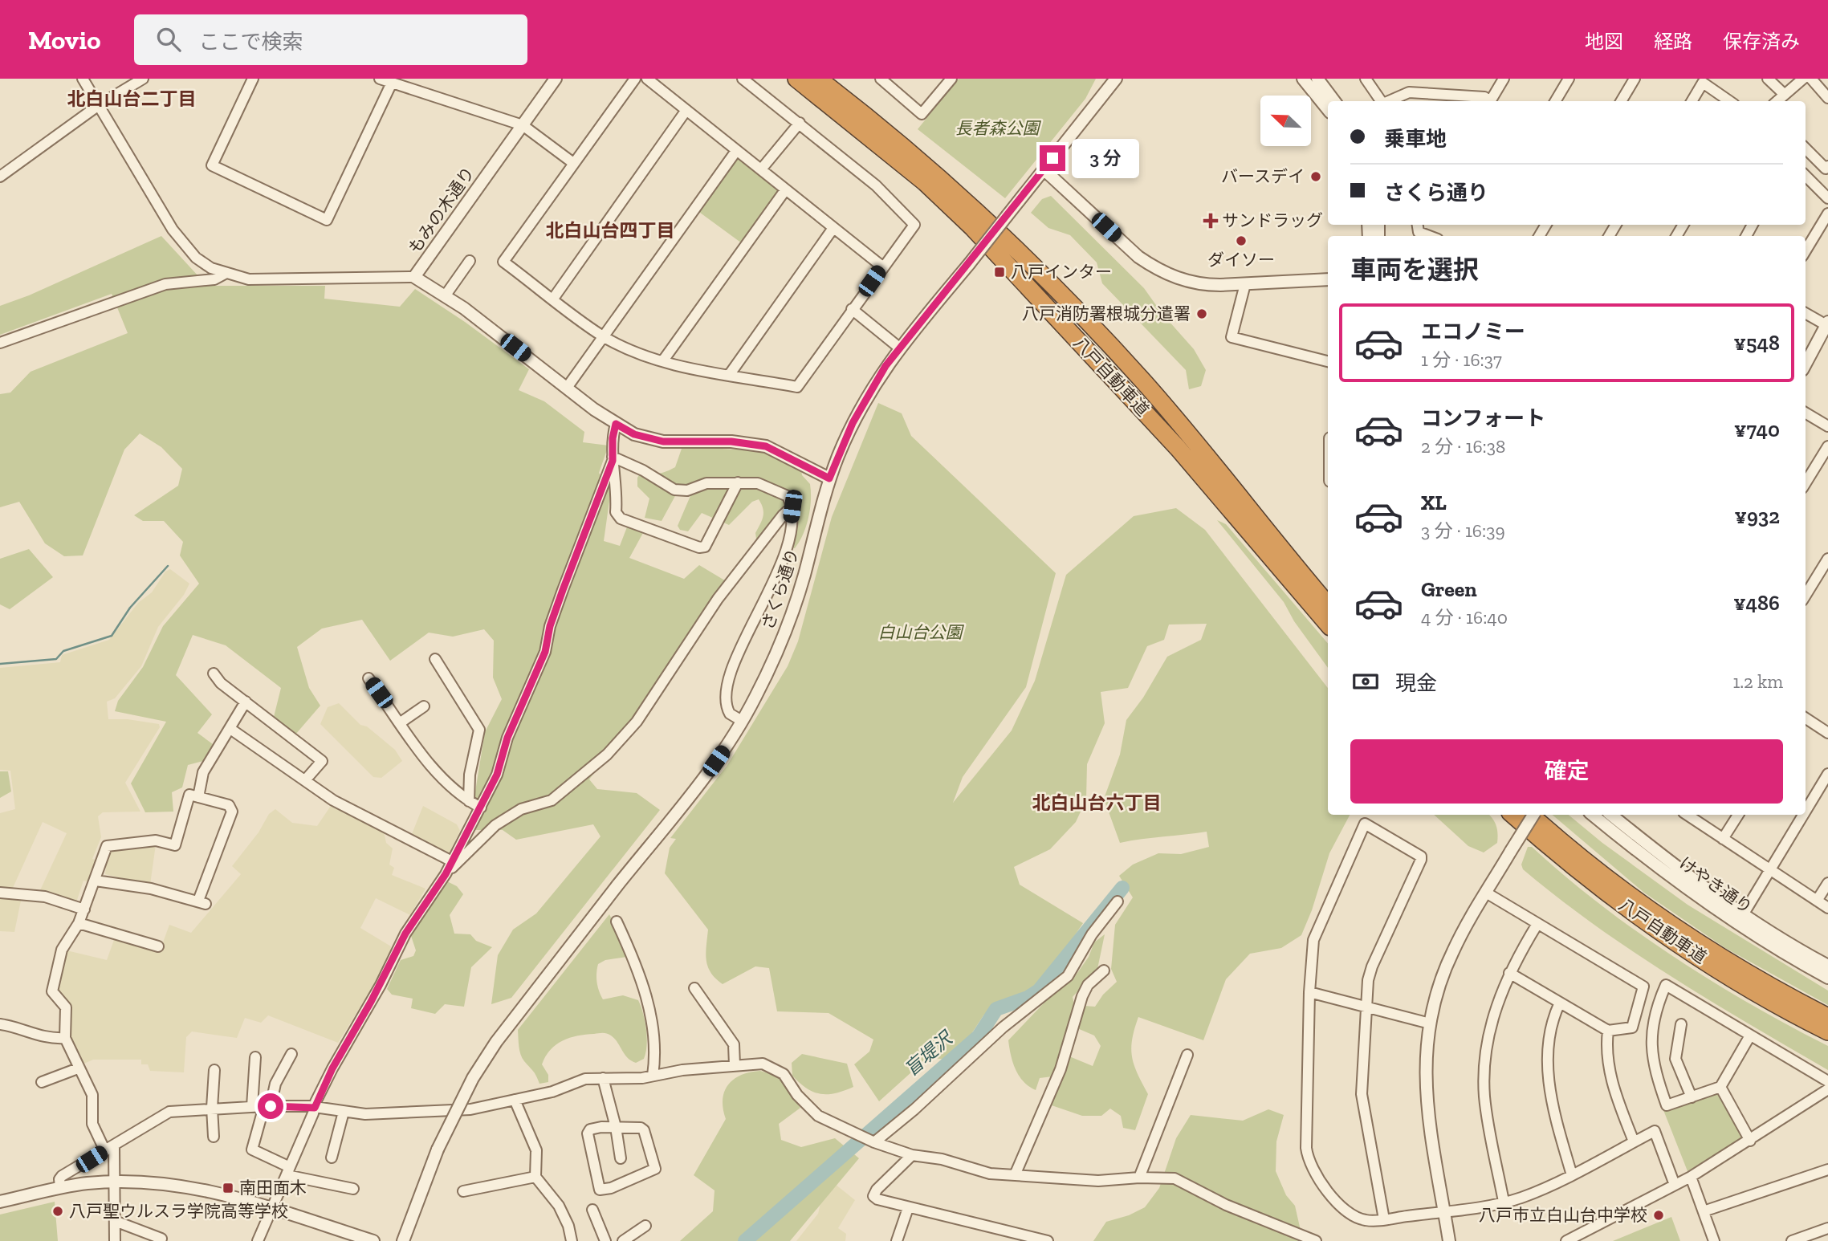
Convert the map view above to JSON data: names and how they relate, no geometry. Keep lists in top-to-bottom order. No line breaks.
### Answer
{"streets":{"highway":["八戸自動車道"],"street":["もみの木通り","さくら通り","けやき通り"]},"crossings":[["もみの木通り","さくら通り"]],"districts":["北白山台二丁目","北白山台四丁目","北白山台六丁目"],"water":["盲堤沢"],"parks":["長者森公園","白山台公園"],"places":{"other":["バースデイ","ダイソー","八戸消防署根城分遣署","八戸聖ウルスラ学院高等学校","八戸市立白山台中学校"],"health":["サンドラッグ"],"transit":["八戸インター","南田面木"]},"north":"top left","page":{"header":"Movio","search":"ここで検索","nav":["地図","経路","保存済み"],"banner":["乗車地","さくら通り"],"bubble":"3 分","heading":"車両を選択","list":[{"name":"エコノミー","note":"1 分 · 16:37","value":"¥548"},{"name":"コンフォート","note":"2 分 · 16:38","value":"¥740"},{"name":"XL","note":"3 分 · 16:39","value":"¥932"},{"name":"Green","note":"4 分 · 16:40","value":"¥486"}],"pay":["現金","1.2 km"],"buttons":"確定"}}
